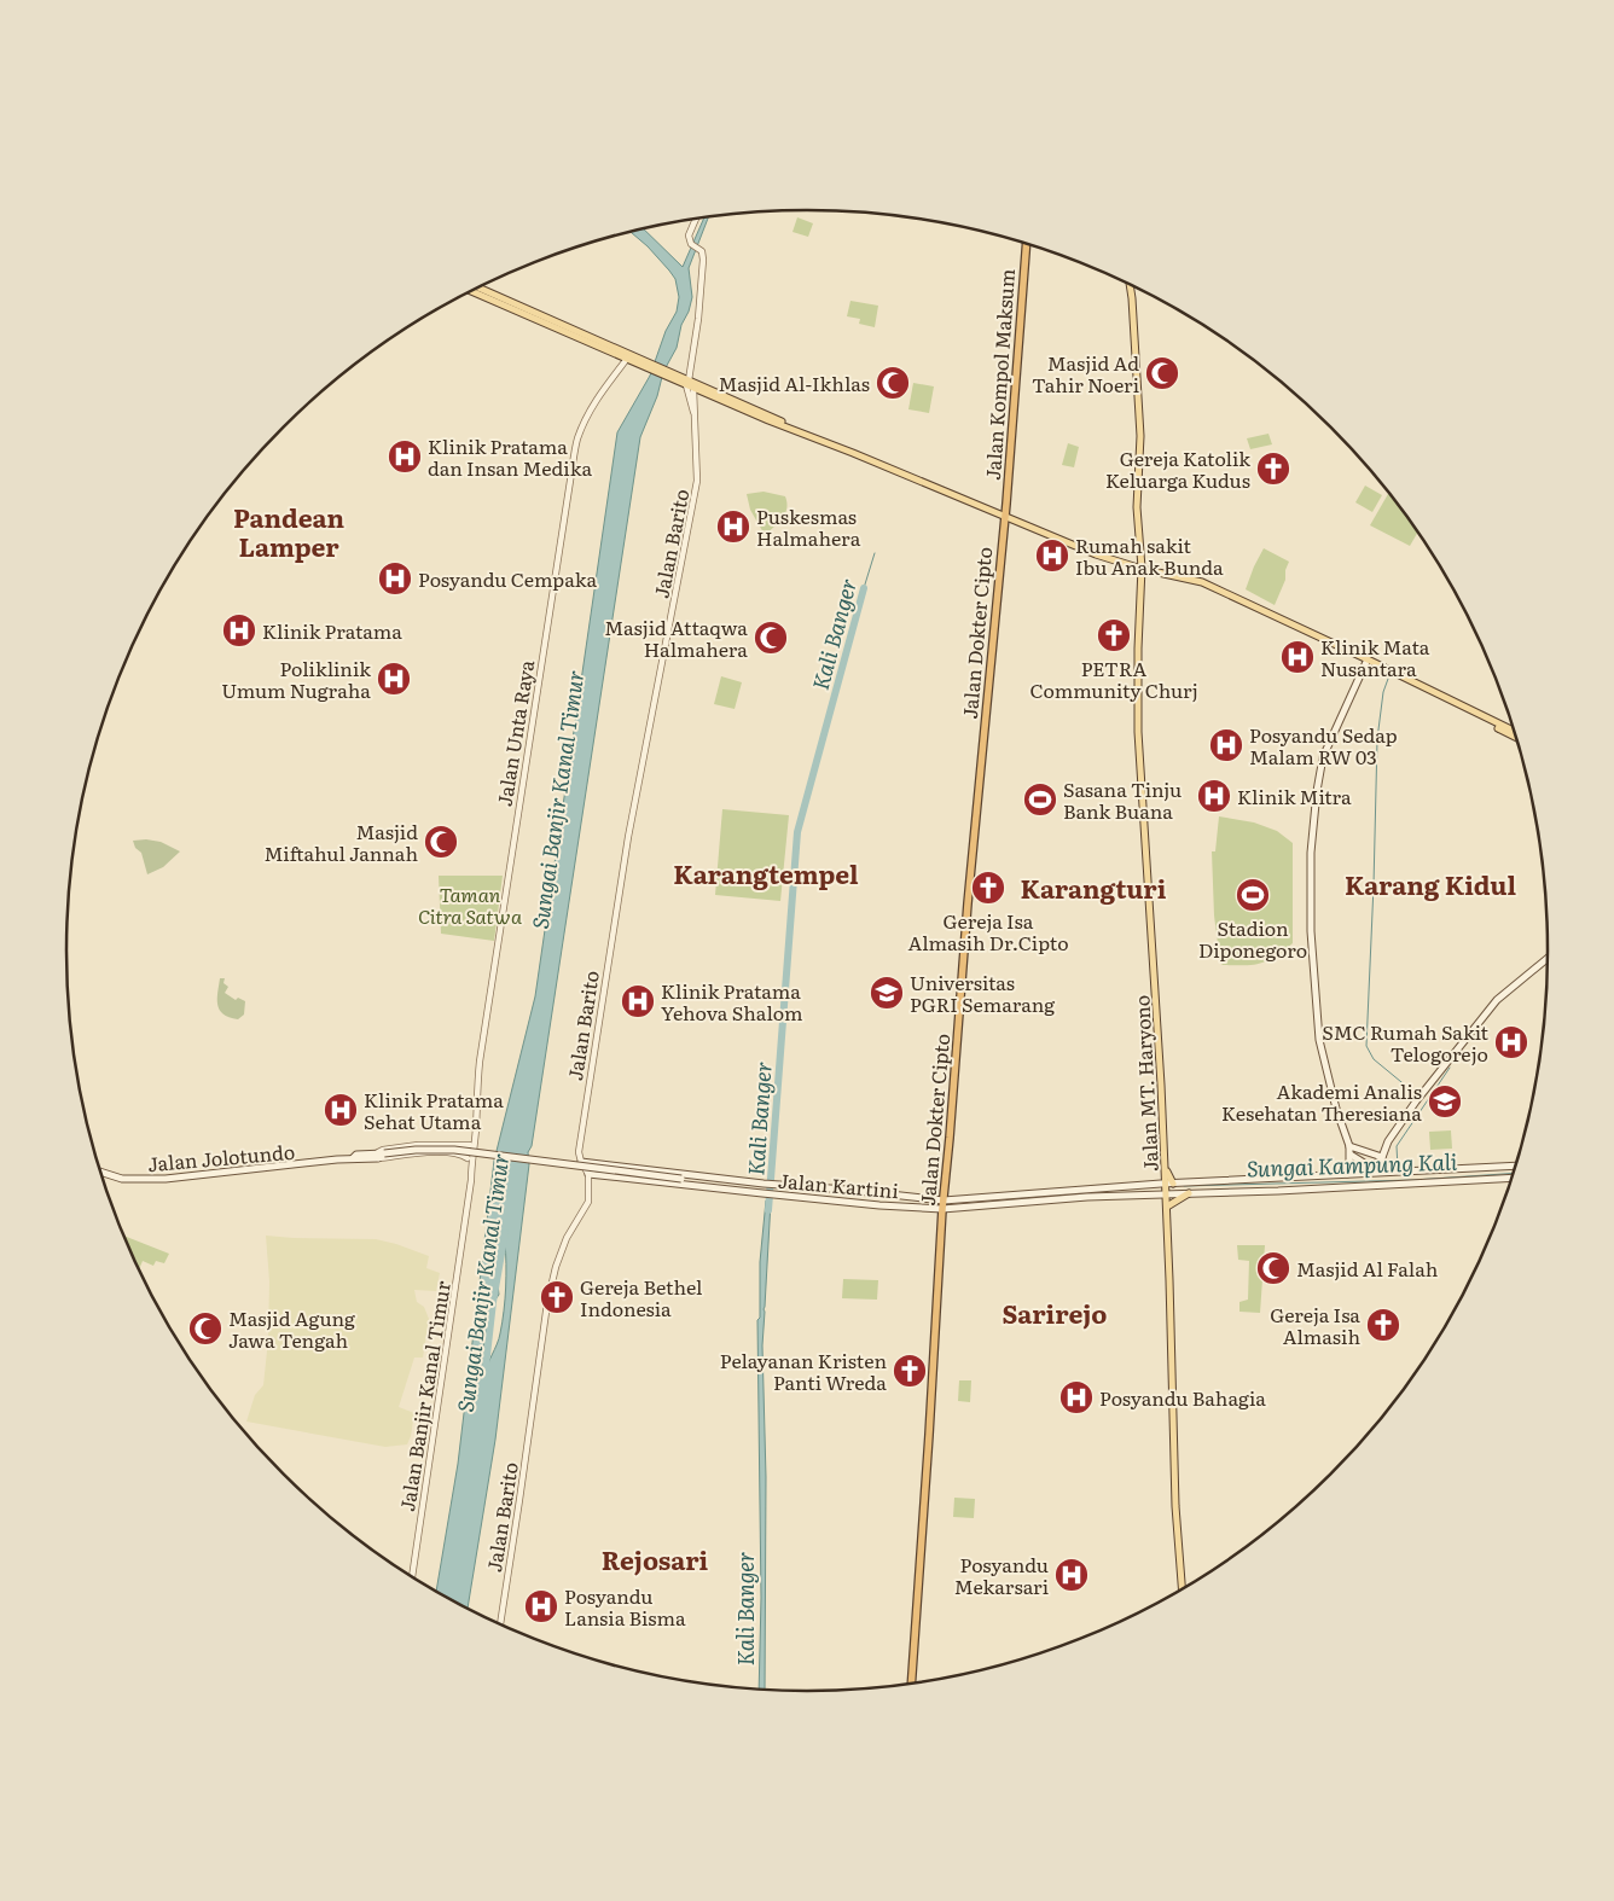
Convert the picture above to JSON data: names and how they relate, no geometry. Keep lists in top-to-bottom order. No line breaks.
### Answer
{"streets":{"highway":["Jalan Kompol Maksum","Jalan Dokter Cipto"],"main road":["Jalan MT. Haryono","Jalan Jolotundo","Jalan Kartini"],"street":["Jalan Barito","Jalan Unta Raya","Jalan Banjir Kanal Timur"]},"crossings":[["Jalan Kompol Maksum","Jalan Dokter Cipto"],["Jalan Barito","Jalan Kartini"],["Jalan Dokter Cipto","Jalan Kartini"],["Jalan Unta Raya","Jalan Banjir Kanal Timur"],["Jalan MT. Haryono","Jalan Kartini"],["Jalan Jolotundo","Jalan Kartini"]],"districts":["Pandean Lamper","Karangtempel","Karang Kidul","Karangturi","Sarirejo","Rejosari"],"water":["Kali Banger","Sungai Banjir Kanal Timur","Sungai Kampung Kali"],"parks":["Taman Citra Satwa"],"places":{"mosque":["Masjid Ad Tahir Noeri","Masjid Al-Ikhlas","Masjid Attaqwa Halmahera","Masjid Miftahul Jannah","Masjid Al Falah","Masjid Agung Jawa Tengah"],"hospital":["Klinik Pratama dan Insan Medika","Puskesmas Halmahera","Rumah sakit Ibu Anak Bunda","Posyandu Cempaka","Klinik Pratama","Klinik Mata Nusantara","Poliklinik Umum Nugraha","Posyandu Sedap Malam RW 03","Klinik Mitra","Klinik Pratama Yehova Shalom","SMC Rumah Sakit Telogorejo","Klinik Pratama Sehat Utama","Posyandu Bahagia","Posyandu Mekarsari","Posyandu Lansia Bisma"],"church":["Gereja Katolik Keluarga Kudus","PETRA Community Churj","Gereja Isa Almasih Dr.Cipto","Gereja Bethel Indonesia","Gereja Isa Almasih","Pelayanan Kristen Panti Wreda"],"sports":["Sasana Tinju Bank Buana","Stadion Diponegoro"],"school or university":["Universitas PGRI Semarang","Akademi Analis Kesehatan Theresiana"]}}
